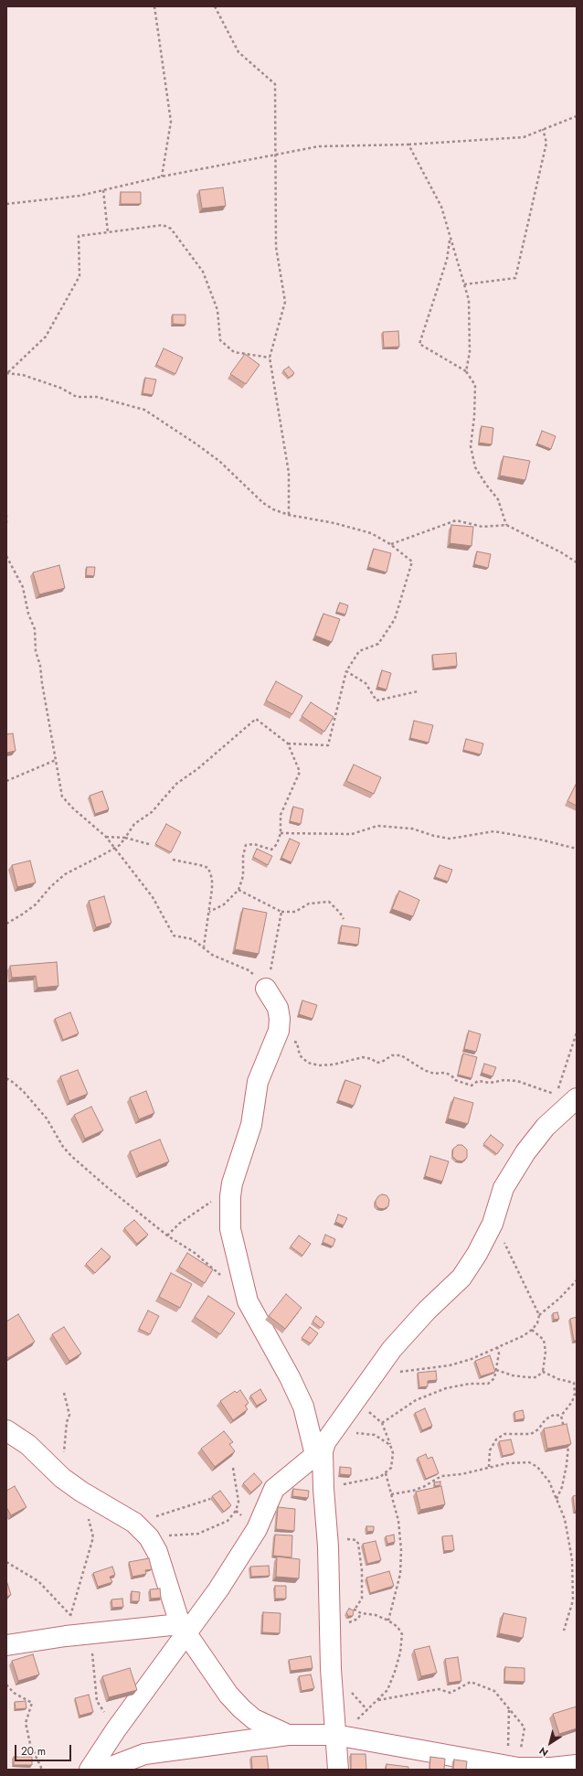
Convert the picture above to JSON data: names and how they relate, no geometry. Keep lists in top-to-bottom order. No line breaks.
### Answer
{"scale_bar":"20 m","north":"bottom left"}
